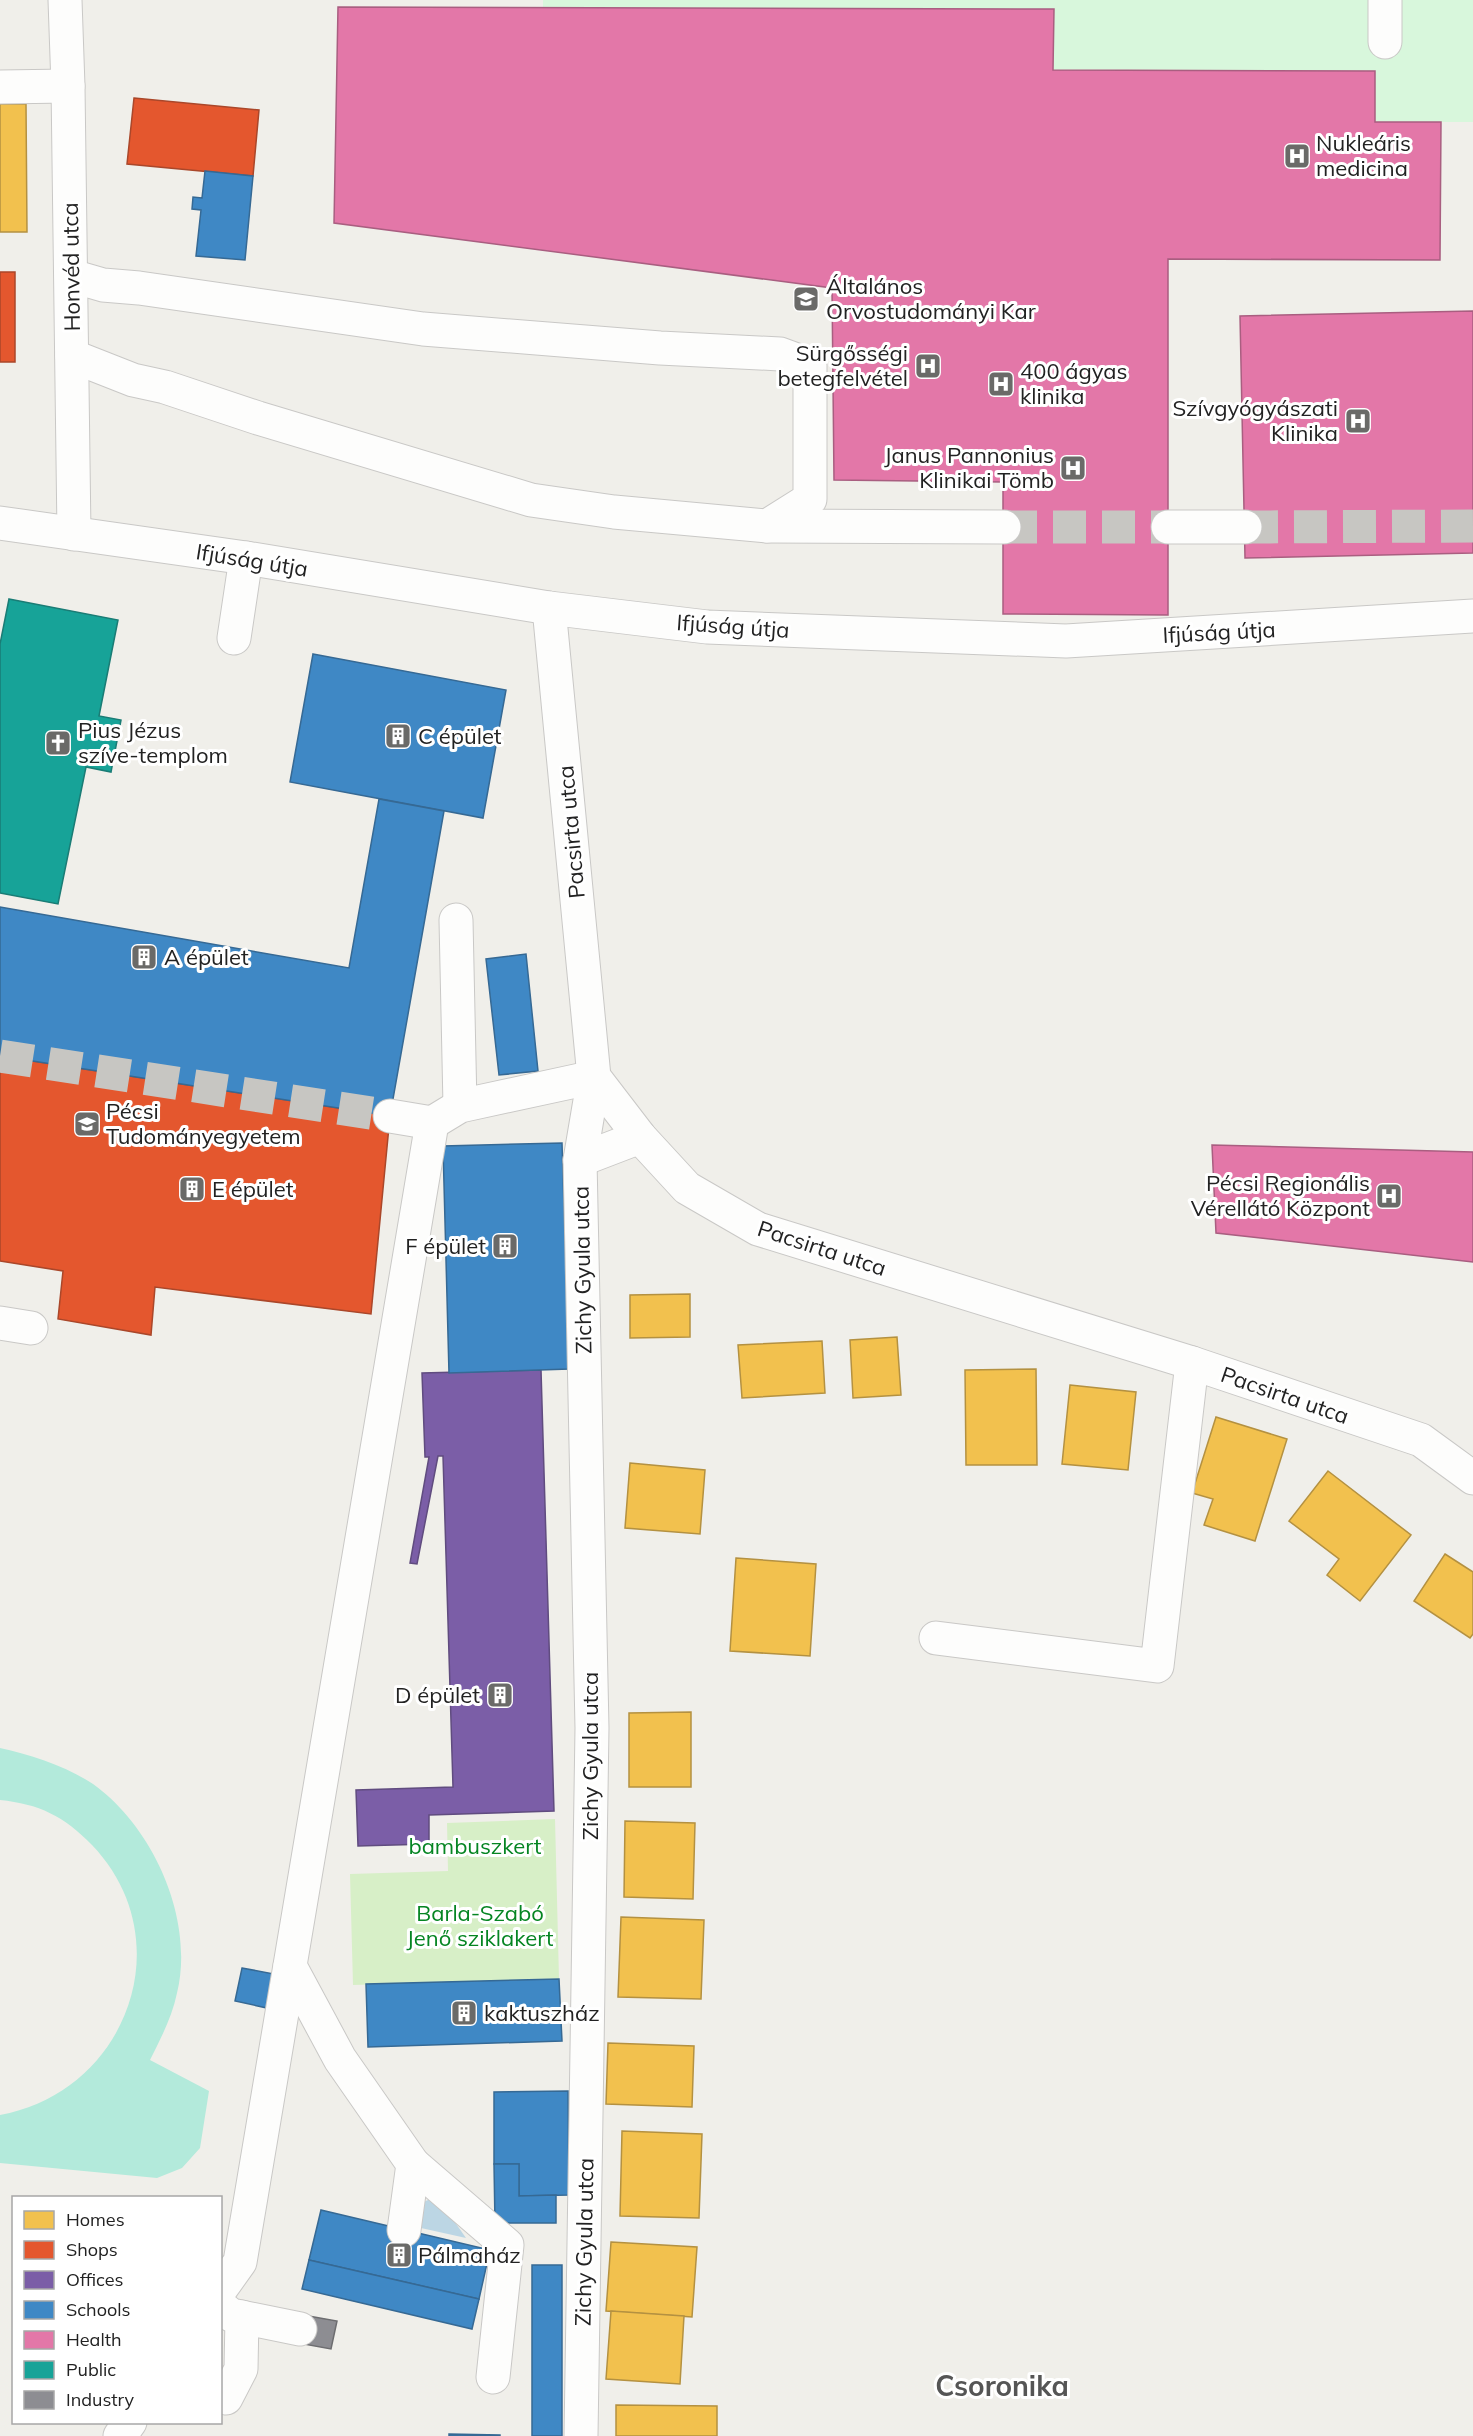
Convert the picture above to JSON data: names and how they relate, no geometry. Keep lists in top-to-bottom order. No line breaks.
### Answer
{"streets":{"street":["Honvéd utca","Ifjúság útja","Pacsirta utca","Zichy Gyula utca"]},"crossings":[["Honvéd utca","Ifjúság útja"],["Ifjúság útja","Pacsirta utca"],["Pacsirta utca","Zichy Gyula utca"]],"districts":["Csoronika"],"parks":["bambuszkert","Barla-Szabó Jenő sziklakert"],"places":{"hospital":["Nukleáris medicina","Sürgősségi betegfelvétel","400 ágyas klinika","Szívgyógyászati Klinika","Janus Pannonius Klinikai Tömb","Pécsi Regionális Vérellátó Központ"],"school or university":["Általános Orvostudományi Kar","Pécsi Tudományegyetem"],"building":["C épület","A épület","E épület","F épület","D épület","kaktuszház","Pálmaház"],"church":["Pius Jézus szíve-templom"]},"legend":["Homes","Shops","Offices","Schools","Health","Public","Industry"]}
